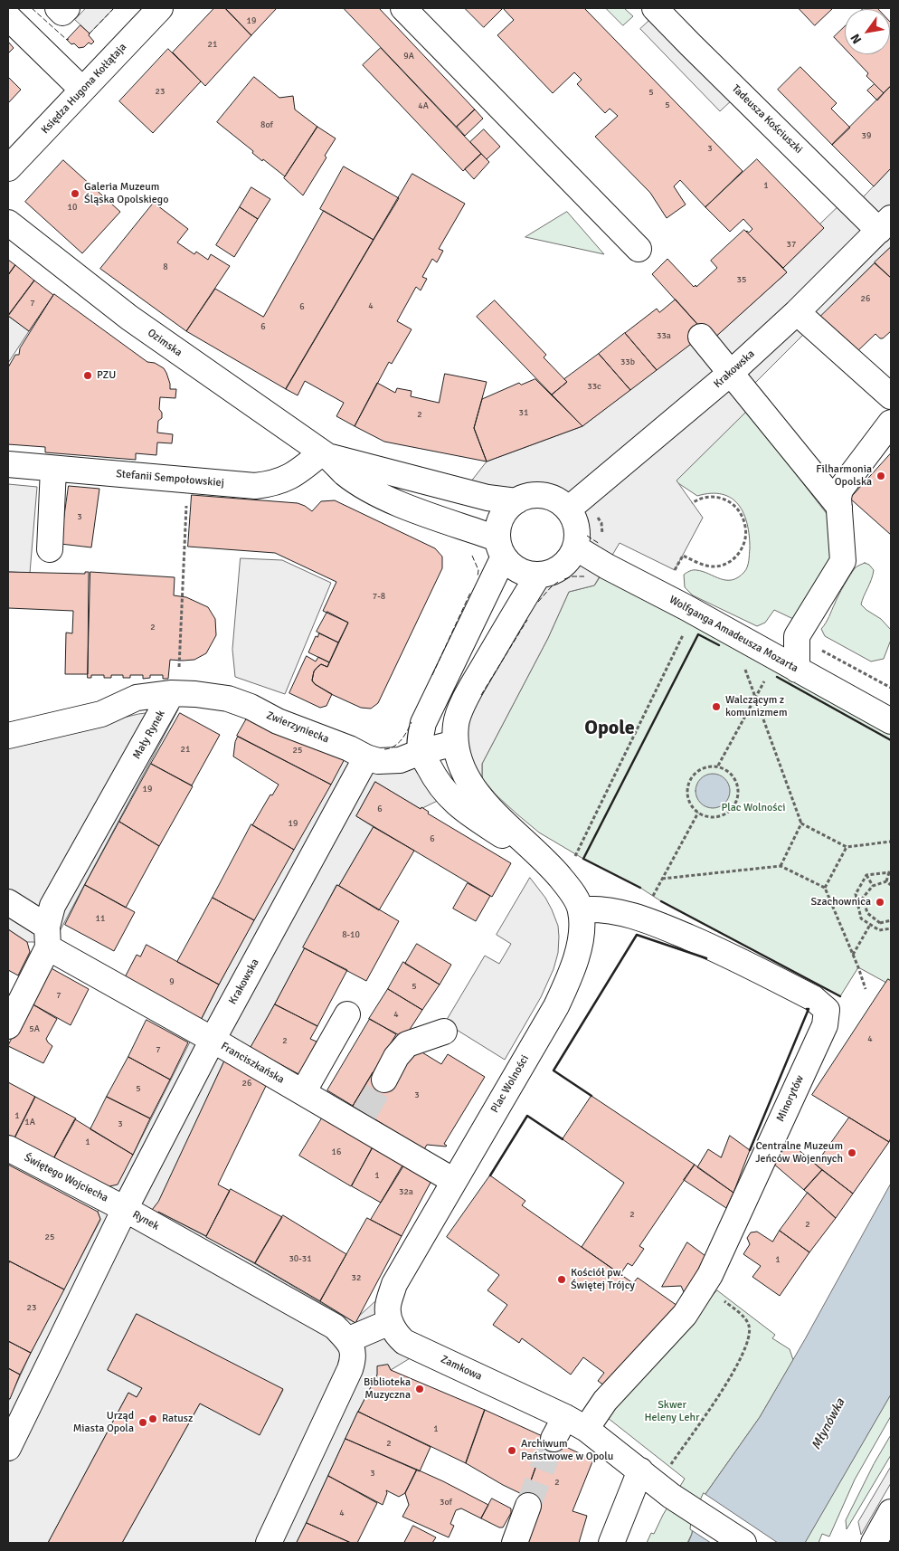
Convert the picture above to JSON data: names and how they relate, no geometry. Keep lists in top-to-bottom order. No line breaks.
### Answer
{"streets":{"street":["Księdza Hugona Kołłątaja","Tadeusza Kościuszki","Ozimska","Krakowska","Stefanii Sempołowskiej","Wolfganga Amadeusza Mozarta","Zwierzyniecka","Mały Rynek","Franciszkańska","Plac Wolności","Minorytów","Świętego Wojciecha","Rynek","Zamkowa"]},"crossings":[["Tadeusza Kościuszki","Krakowska"],["Ozimska","Krakowska"],["Ozimska","Stefanii Sempołowskiej"],["Ozimska","Wolfganga Amadeusza Mozarta"],["Ozimska","Plac Wolności"],["Krakowska","Wolfganga Amadeusza Mozarta"],["Krakowska","Zwierzyniecka"],["Krakowska","Franciszkańska"],["Krakowska","Plac Wolności"],["Krakowska","Świętego Wojciecha"],["Krakowska","Rynek"],["Wolfganga Amadeusza Mozarta","Plac Wolności"],["Zwierzyniecka","Mały Rynek"],["Zwierzyniecka","Plac Wolności"],["Mały Rynek","Franciszkańska"],["Franciszkańska","Plac Wolności"],["Plac Wolności","Minorytów"],["Minorytów","Zamkowa"],["Świętego Wojciecha","Rynek"]],"districts":["Opole"],"water":["Młynówka"],"parks":["Plac Wolności","Skwer Heleny Lehr"],"places":["Galeria Muzeum Śląska Opolskiego","PZU","Filharmonia Opolska","Walczącym z komunizmem","Szachownica","Centralne Muzeum Jeńców Wojennych","Kościół pw. Świętej Trójcy","Biblioteka Muzyczna","Ratusz","Urząd Miasta Opola","Archiwum Państwowe w Opolu"],"house_numbers":["19","21","9A","23","5","5","4A","8of","39","3","1","10","37","8","35","26","7","4","6","6","33a","33b","33c","31","2","3","7-8","2","21","25","19","6","19","6","11","8-10","9","5","7","4","5A","4","2","7","26","5","3","1","1A","3","1","16","1","32a","2","2","25","30-31","1","32","23","1","2","3","2","3of","4"],"north":"bottom left"}
